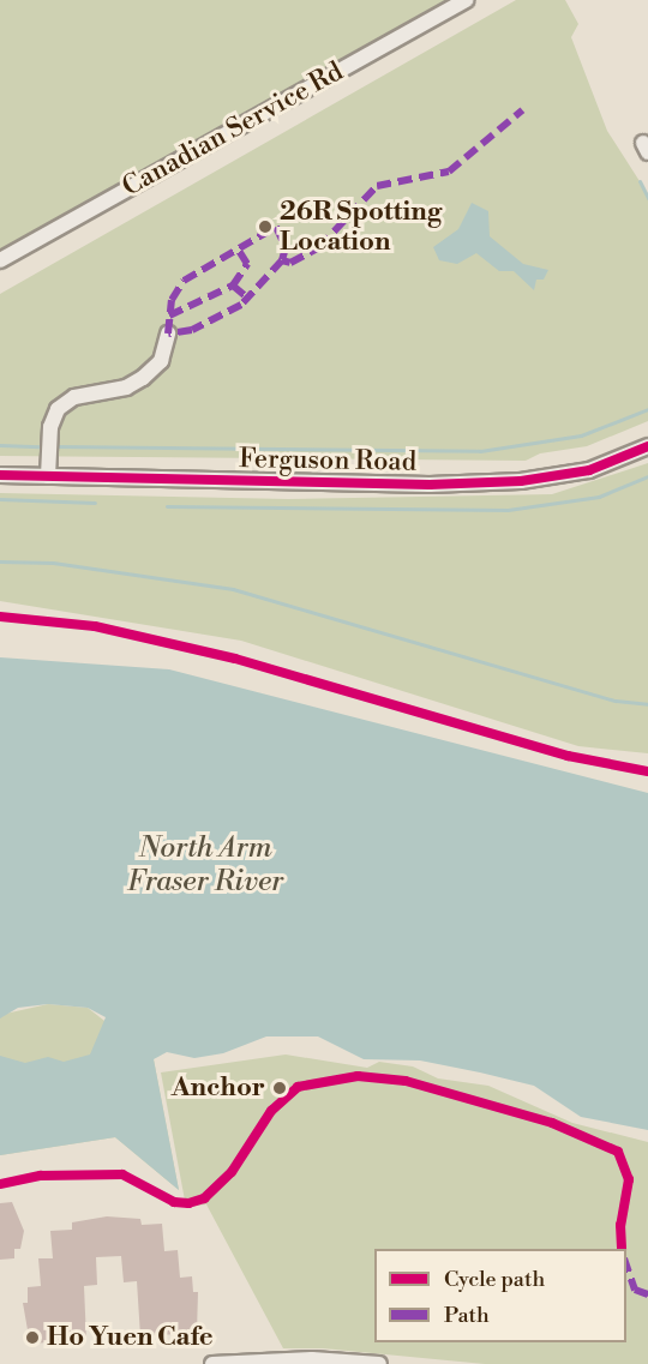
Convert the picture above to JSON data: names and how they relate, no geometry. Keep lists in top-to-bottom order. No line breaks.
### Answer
{"streets":{"street":["Canadian Service Rd","Ferguson Road"]},"water":["North Arm Fraser River"],"places":["26R Spotting Location","Anchor","Ho Yuen Cafe"],"legend":["Cycle path","Path"]}
